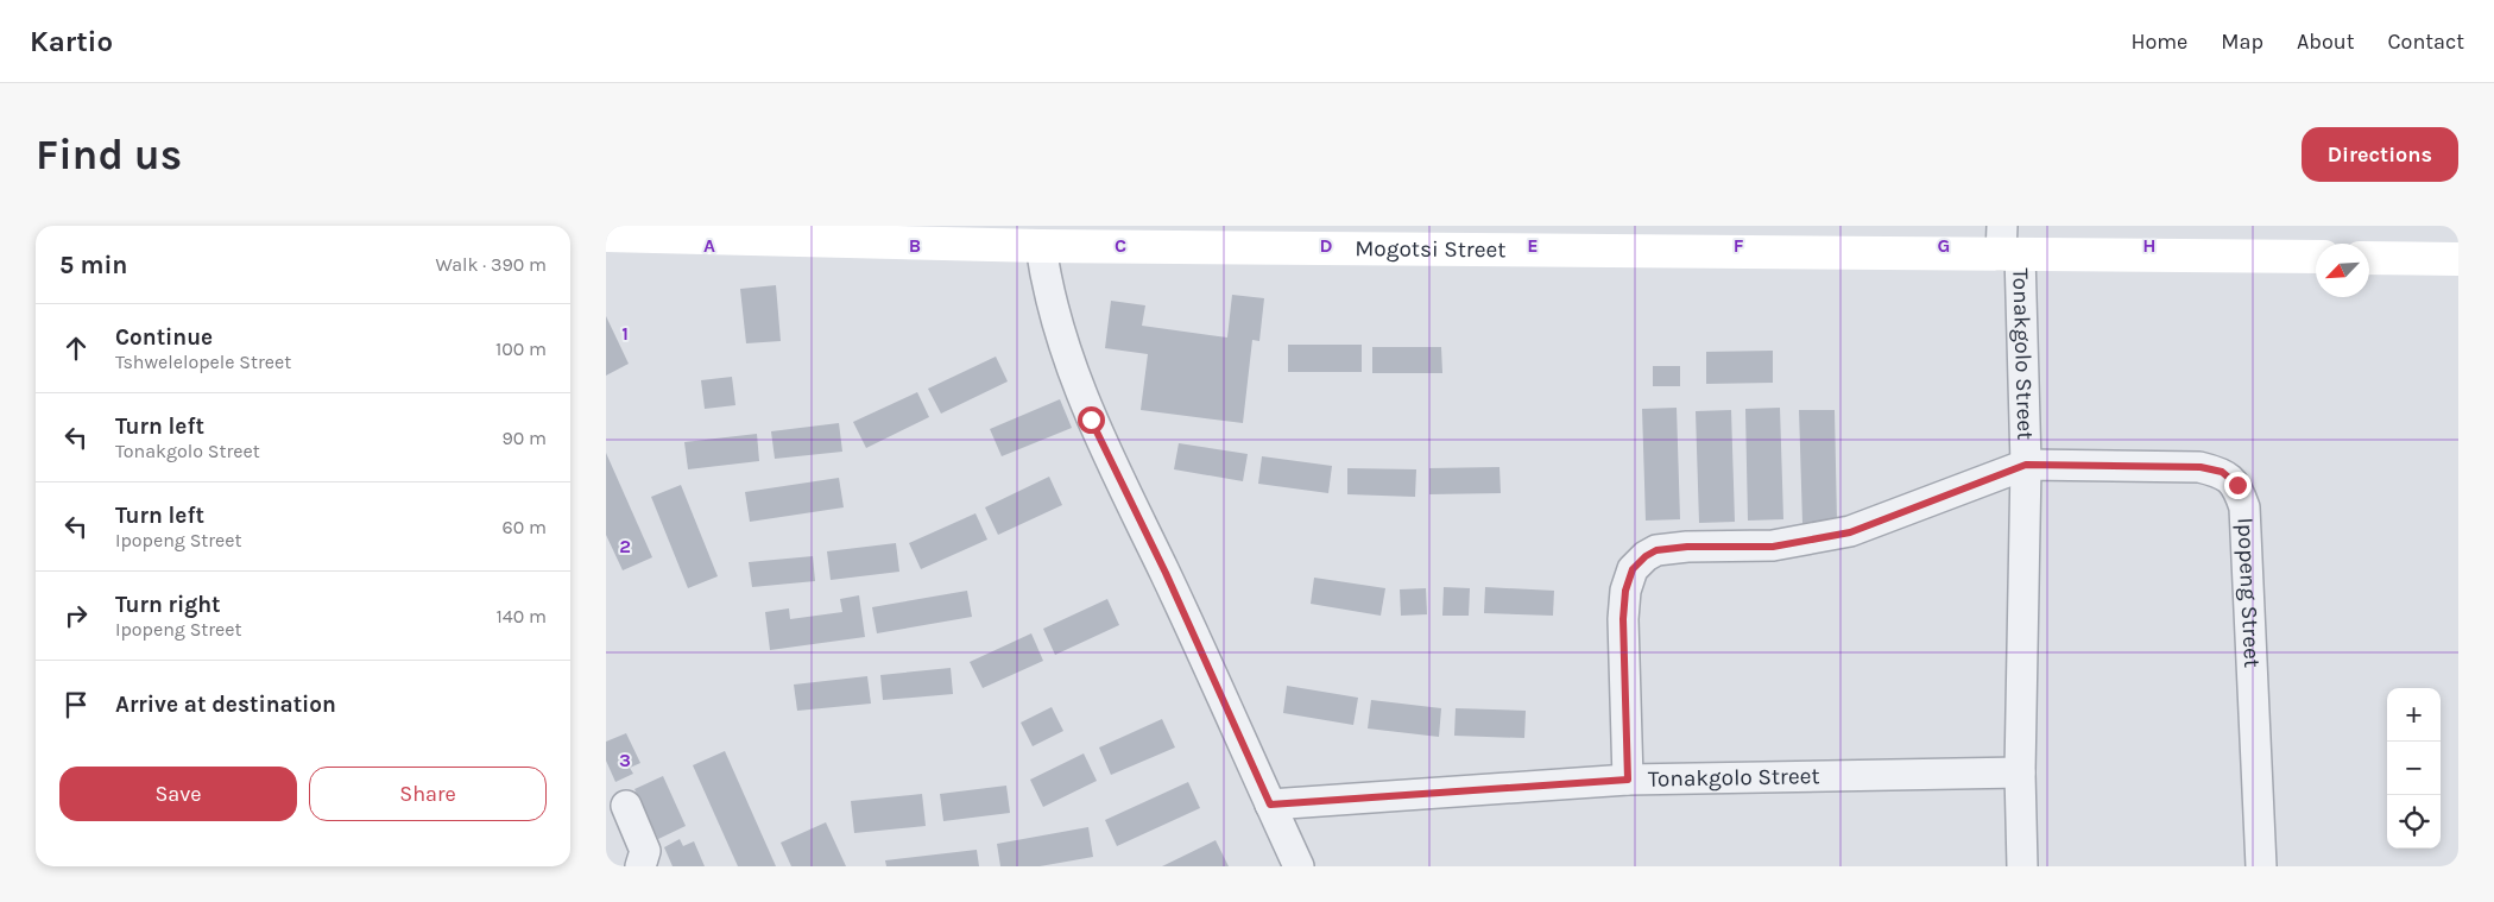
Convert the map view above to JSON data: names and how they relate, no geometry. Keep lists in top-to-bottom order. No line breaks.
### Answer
{"streets":{"street":["Mogotsi Street","Tonakgolo Street","Ipopeng Street"]},"crossings":[["Mogotsi Street","Tonakgolo Street"],["Tonakgolo Street","Ipopeng Street"]],"north":"bottom left","page":{"header":"Kartio","nav":["Home","Map","About","Contact"],"buttons":["Directions",["Save","Share"]],"title":"Find us","heading":["5 min","Walk · 390 m"],"list":[["Continue","Tshwelelopele Street","100 m"],["Turn left","Tonakgolo Street","90 m"],["Turn left","Ipopeng Street","60 m"],["Turn right","Ipopeng Street","140 m"],"Arrive at destination"],"map_buttons":["+","−"]},"grid":{"columns":["A","B","C","D","E","F","G","H"],"rows":["1","2","3"]}}
